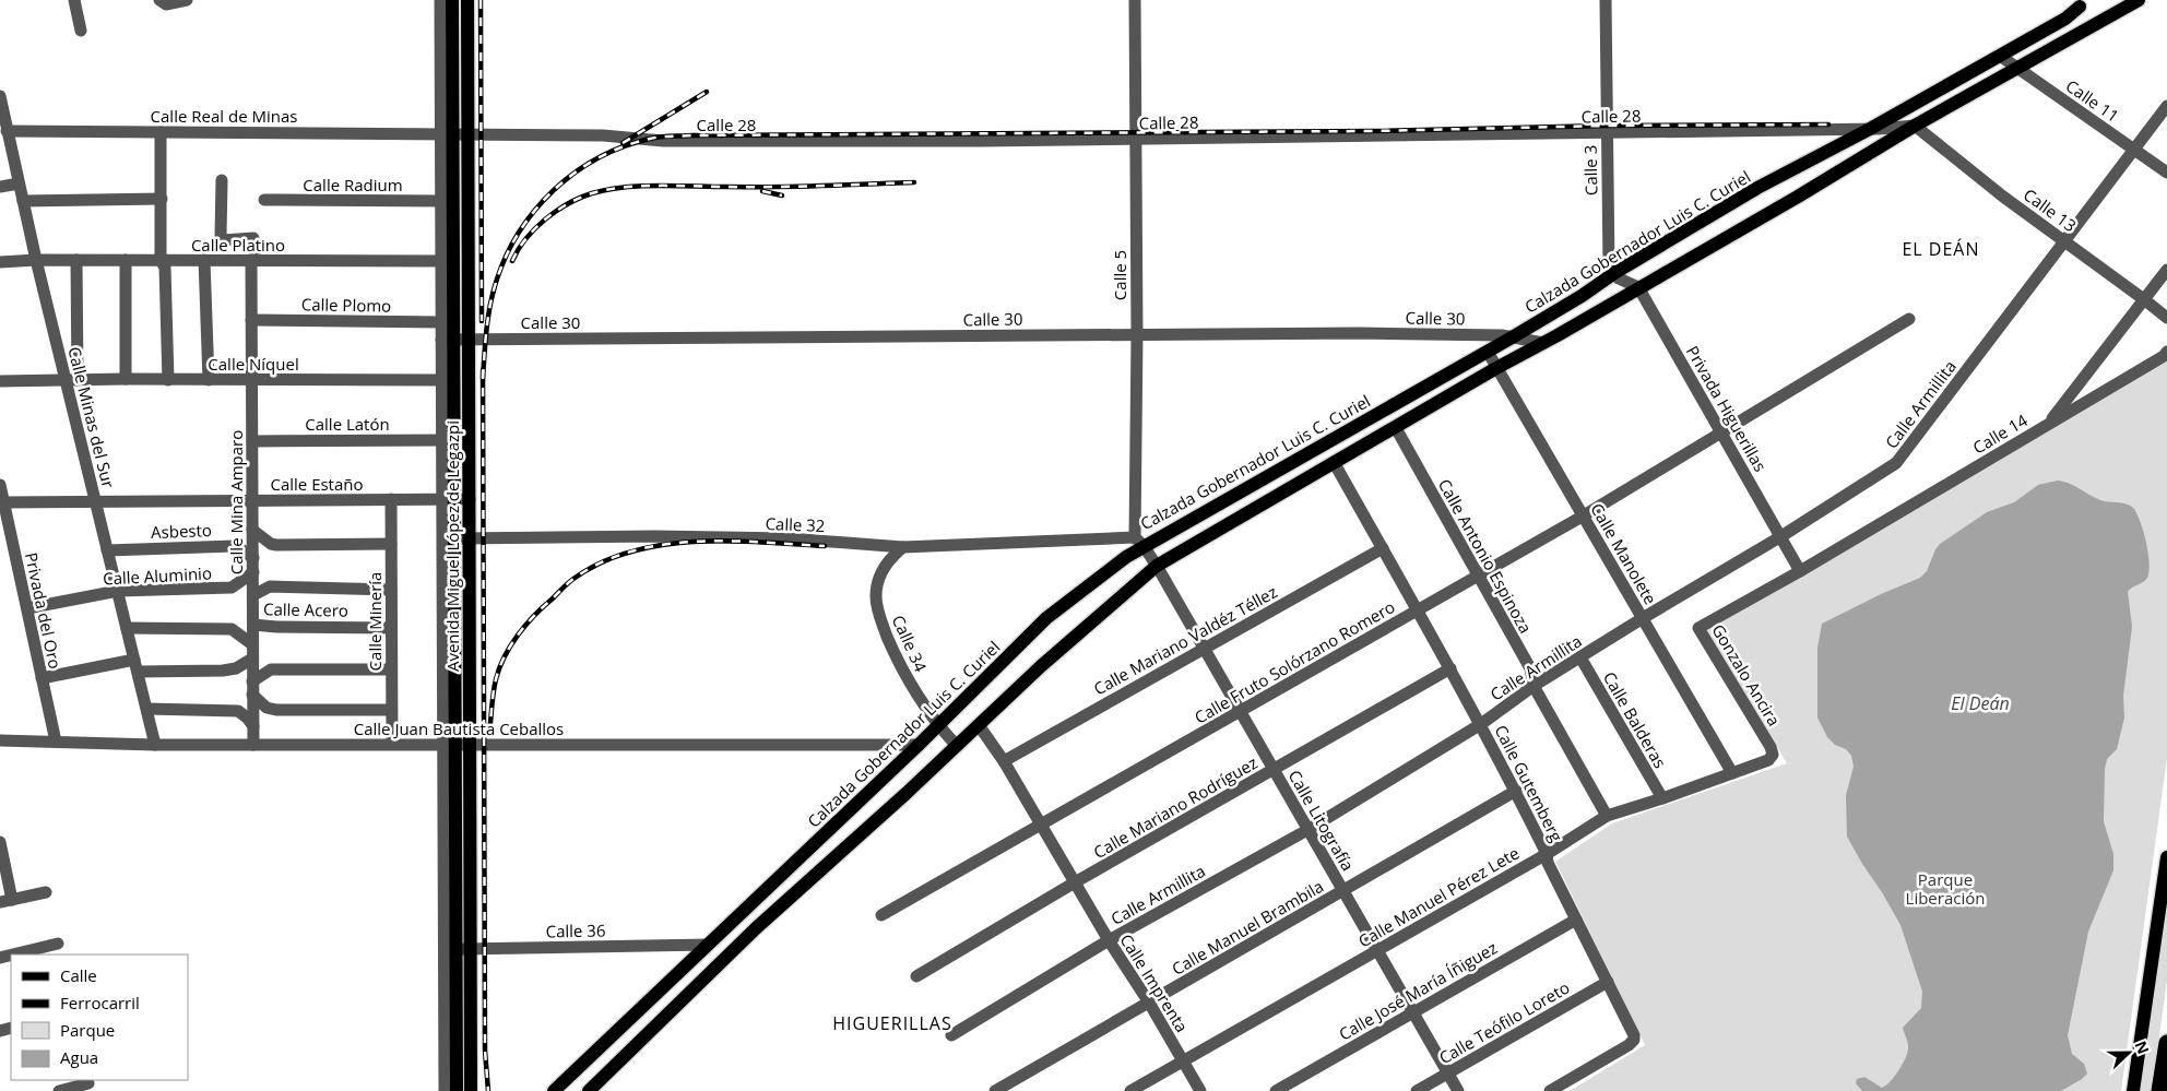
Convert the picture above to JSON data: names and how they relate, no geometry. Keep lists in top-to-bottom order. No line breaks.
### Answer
{"streets":{"main road":["Calzada Gobernador Luis C. Curiel","Avenida Miguel López de Legazpi"],"street":["Calle 11","Calle Real de Minas","Calle 28","Calle 3","Calle Radium","Calle 13","Calle Platino","Calle 5","Calle Plomo","Calle 30","Calle Níquel","Calle Armillita","Privada Higuerillas","Calle Minas del Sur","Calle Latón","Calle 14","Calle Estaño","Calle Mina Amparo","Calle 32","Asbesto","Calle Manolete","Calle Antonio Espinoza","Calle Aluminio","Calle Acero","Privada del Oro","Calle Minería","Calle Mariano Valdéz Téllez","Calle 34","Calle Fruto Solórzano Romero","Gonzalo Ancira","Calle Balderas","Calle Juan Bautista Ceballos","Calle Gutemberg","Calle Mariano Rodríguez","Calle Litografía","Calle Manuel Pérez Lete","Calle Manuel Brambila","Calle 36","Calle Imprenta","Calle José María Íñiguez","Calle Teófilo Loreto"]},"crossings":[["Calle 11","Calzada Gobernador Luis C. Curiel"],["Calle 11","Calle Armillita"],["Calle Real de Minas","Calle 28"],["Calle Real de Minas","Calle Minas del Sur"],["Calle Real de Minas","Avenida Miguel López de Legazpi"],["Calle 28","Calle 3"],["Calle 28","Calle 13"],["Calle 28","Calzada Gobernador Luis C. Curiel"],["Calle 28","Calle 5"],["Calle 28","Avenida Miguel López de Legazpi"],["Calle 3","Calzada Gobernador Luis C. Curiel"],["Calle Radium","Avenida Miguel López de Legazpi"],["Calle 13","Calle Armillita"],["Calle 13","Calle 14"],["Calzada Gobernador Luis C. Curiel","Calle 5"],["Calzada Gobernador Luis C. Curiel","Calle 30"],["Calzada Gobernador Luis C. Curiel","Calle 32"],["Calzada Gobernador Luis C. Curiel","Calle Manolete"],["Calzada Gobernador Luis C. Curiel","Calle 34"],["Calzada Gobernador Luis C. Curiel","Calle Juan Bautista Ceballos"],["Calzada Gobernador Luis C. Curiel","Calle Litografía"],["Calzada Gobernador Luis C. Curiel","Calle 36"],["Calle Platino","Calle Minas del Sur"],["Calle Platino","Calle Mina Amparo"],["Calle Platino","Avenida Miguel López de Legazpi"],["Calle 5","Calle 30"],["Calle 5","Calle 32"],["Calle 5","Calle Litografía"],["Calle Plomo","Calle Mina Amparo"],["Calle Plomo","Avenida Miguel López de Legazpi"],["Calle 30","Avenida Miguel López de Legazpi"],["Calle Níquel","Calle Minas del Sur"],["Calle Níquel","Calle Mina Amparo"],["Calle Níquel","Avenida Miguel López de Legazpi"],["Calle Armillita","Privada Higuerillas"],["Calle Armillita","Calle Manolete"],["Calle Armillita","Calle Antonio Espinoza"],["Calle Armillita","Calle Balderas"],["Calle Armillita","Calle Gutemberg"],["Calle Armillita","Calle Litografía"],["Calle Armillita","Calle Imprenta"],["Privada Higuerillas","Calle 14"],["Privada Higuerillas","Calle Fruto Solórzano Romero"],["Privada Higuerillas","Gonzalo Ancira"],["Calle Minas del Sur","Calle Estaño"],["Calle Minas del Sur","Asbesto"],["Calle Minas del Sur","Calle Aluminio"],["Calle Minas del Sur","Calle Juan Bautista Ceballos"],["Calle Latón","Calle Mina Amparo"],["Calle Latón","Avenida Miguel López de Legazpi"],["Calle 14","Gonzalo Ancira"],["Calle Estaño","Calle Mina Amparo"],["Calle Estaño","Avenida Miguel López de Legazpi"],["Calle Estaño","Privada del Oro"],["Calle Estaño","Calle Minería"],["Calle Mina Amparo","Asbesto"],["Calle Mina Amparo","Calle Aluminio"],["Calle Mina Amparo","Calle Acero"],["Calle Mina Amparo","Calle Juan Bautista Ceballos"],["Calle 32","Avenida Miguel López de Legazpi"],["Calle 32","Calle 34"],["Calle 32","Calle Litografía"],["Avenida Miguel López de Legazpi","Calle Juan Bautista Ceballos"],["Avenida Miguel López de Legazpi","Calle 36"],["Calle Manolete","Calle Fruto Solórzano Romero"],["Calle Manolete","Calle Manuel Pérez Lete"],["Calle Antonio Espinoza","Calle Fruto Solórzano Romero"],["Calle Antonio Espinoza","Calle Manuel Pérez Lete"],["Calle Aluminio","Privada del Oro"],["Calle Acero","Calle Minería"],["Privada del Oro","Calle Juan Bautista Ceballos"],["Calle Minería","Calle Juan Bautista Ceballos"],["Calle Mariano Valdéz Téllez","Calle Gutemberg"],["Calle Mariano Valdéz Téllez","Calle Litografía"],["Calle Mariano Valdéz Téllez","Calle Imprenta"],["Calle Fruto Solórzano Romero","Calle Gutemberg"],["Calle Fruto Solórzano Romero","Calle Litografía"],["Calle Fruto Solórzano Romero","Calle Imprenta"],["Gonzalo Ancira","Calle Manuel Pérez Lete"],["Calle Balderas","Calle Manuel Pérez Lete"],["Calle Gutemberg","Calle Mariano Rodríguez"],["Calle Gutemberg","Calle Manuel Pérez Lete"],["Calle Gutemberg","Calle Manuel Brambila"],["Calle Gutemberg","Calle José María Íñiguez"],["Calle Gutemberg","Calle Teófilo Loreto"],["Calle Mariano Rodríguez","Calle Litografía"],["Calle Mariano Rodríguez","Calle Imprenta"],["Calle Litografía","Calle Manuel Pérez Lete"],["Calle Litografía","Calle Manuel Brambila"],["Calle Litografía","Calle José María Íñiguez"],["Calle Litografía","Calle Teófilo Loreto"],["Calle Manuel Pérez Lete","Calle Imprenta"],["Calle Manuel Brambila","Calle Imprenta"]],"districts":["EL DEÁN","HIGUERILLAS"],"water":["El Deán"],"parks":["Parque Liberación"],"legend":["Calle","Ferrocarril","Parque","Agua"],"north":"right"}
